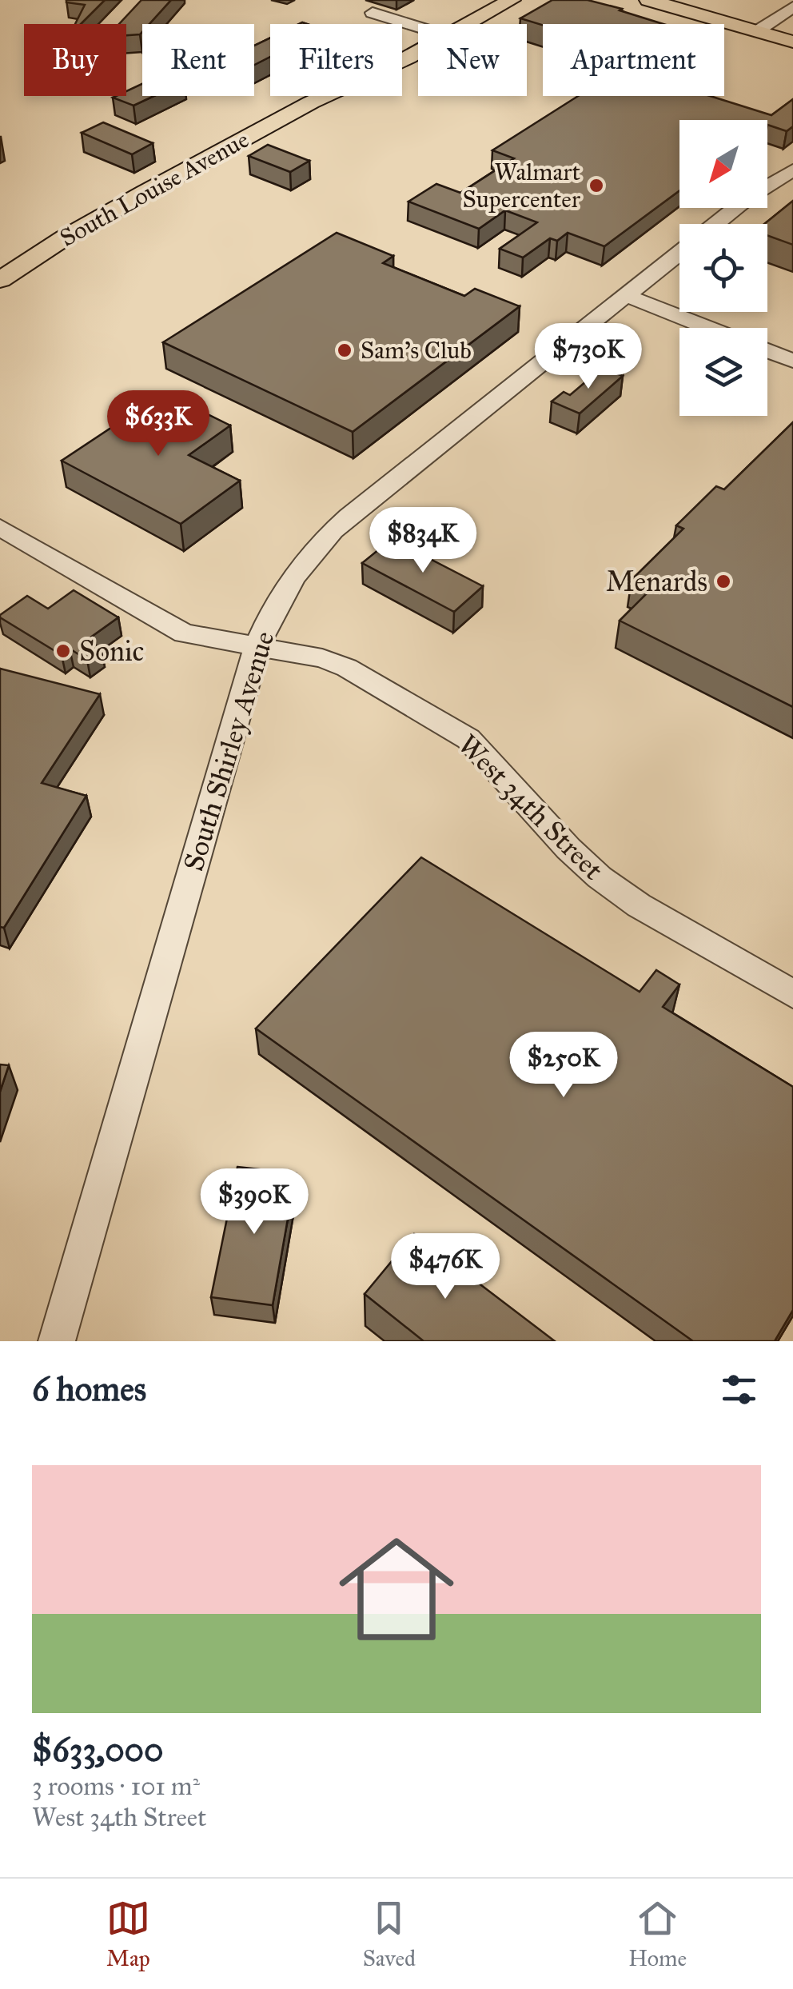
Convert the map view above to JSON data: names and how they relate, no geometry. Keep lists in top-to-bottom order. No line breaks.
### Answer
{"streets":{"main road":["South Louise Avenue"],"street":["South Shirley Avenue","West 34th Street"]},"crossings":[["South Shirley Avenue","West 34th Street"]],"places":["Walmart Supercenter","Sam's Club","Menards","Sonic"],"north":"bottom left","page":{"chip":["Buy","Rent","Filters","New","Apartment"],"price":["$730K","$633K","$834K","$250K","$390K","$476K"],"heading":"6 homes","list":[{"name":"$633,000","note":"3 rooms · 101 m² · West 34th Street"}],"tabs":["Map","Saved","Home"]}}
